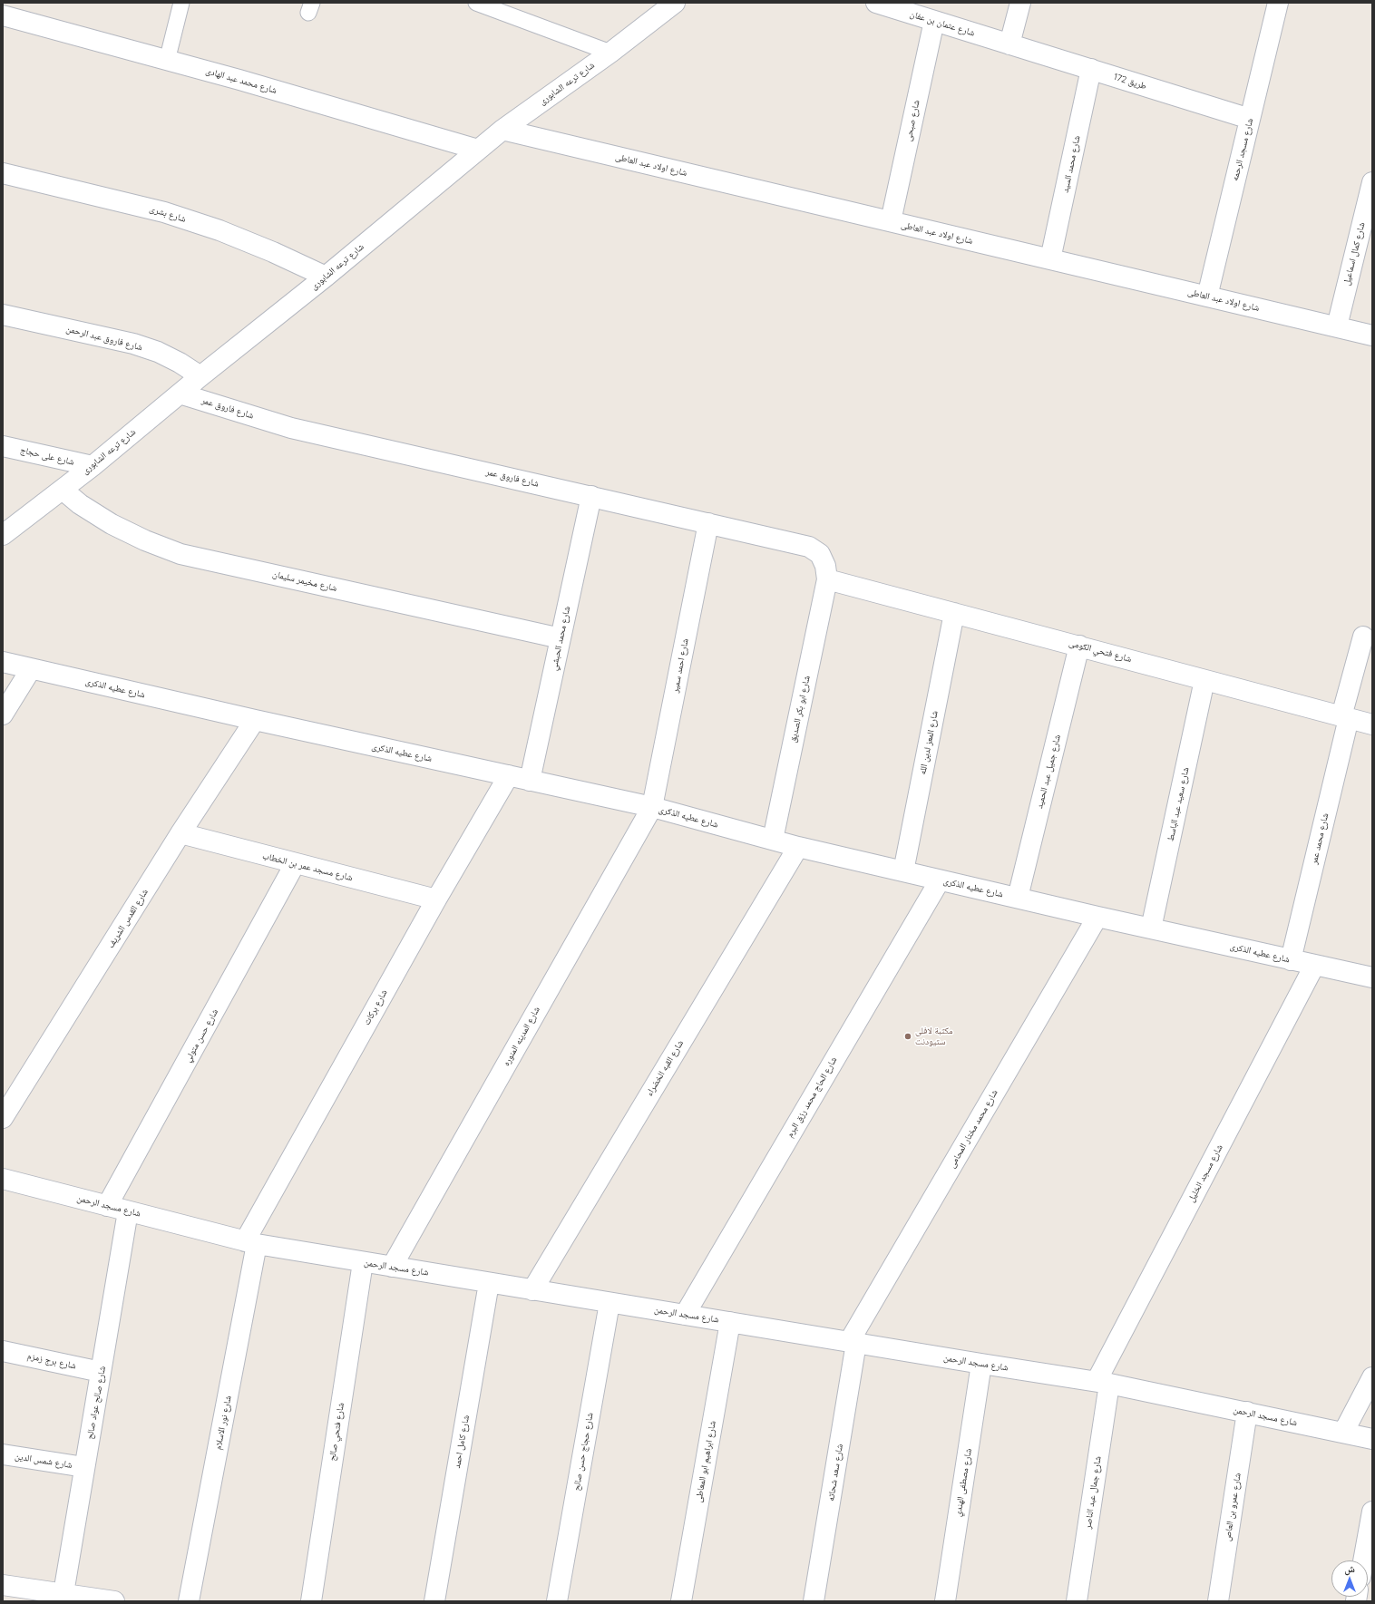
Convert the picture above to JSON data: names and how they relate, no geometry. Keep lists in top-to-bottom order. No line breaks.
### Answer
{"streets":{"street":["شارع عثمان بن عفان","شارع محمد عبد الهادى","طريق 172","شارع ترعه الشابورى","شارع صبحى","شارع مسجد الرحمه","شارع محمد السيد","شارع اولاد عبد العاطى","شارع بشرى","شارع كمال اسماعيل","شارع فاروق عبد الرحمن","شارع فاروق عمر","شارع على حجاج","شارع مخيمر سليمان","شارع محمد الحبشي","شارع فتحي الكومى","شارع احمد سمير","شارع عطيه الذكرى","شارع ابو بكر الصديق","شارع المعز لدين الله","شارع جميل عبد الحميد","شارع سعيد عبد الباسط","شارع محمد عمر","شارع مسجد عمر بن الخطاب","شارع القدس الشريف","شارع بركات","شارع حسن متولي","شارع المدينه المنوره","شارع القبه الخضراء","شارع الحاج محمد رزق البرم","شارع محمد مختار المحامى","شارع مسجد الخليل","شارع مسجد الرحمن","شارع برج زمزم","شارع صالح عواد صالح","شارع نور الاسلام","شارع فتحي صالح","شارع كامل احمد","شارع حجاج حسن صالح","شارع شمس الدين","شارع ابراهيم ابو المعاطى","شارع سعد شحاته","شارع مصطفى الهندي","شارع جمال عبد الناصر","شارع عمرو بن العاص"]},"crossings":[["شارع عثمان بن عفان","طريق 172"],["شارع عثمان بن عفان","شارع صبحى"],["شارع محمد عبد الهادى","شارع ترعه الشابورى"],["طريق 172","شارع مسجد الرحمه"],["طريق 172","شارع محمد السيد"],["شارع ترعه الشابورى","شارع اولاد عبد العاطى"],["شارع ترعه الشابورى","شارع بشرى"],["شارع ترعه الشابورى","شارع فاروق عبد الرحمن"],["شارع ترعه الشابورى","شارع فاروق عمر"],["شارع ترعه الشابورى","شارع على حجاج"],["شارع ترعه الشابورى","شارع مخيمر سليمان"],["شارع صبحى","شارع اولاد عبد العاطى"],["شارع مسجد الرحمه","شارع اولاد عبد العاطى"],["شارع محمد السيد","شارع اولاد عبد العاطى"],["شارع اولاد عبد العاطى","شارع كمال اسماعيل"],["شارع فاروق عمر","شارع محمد الحبشي"],["شارع فاروق عمر","شارع فتحي الكومى"],["شارع فاروق عمر","شارع احمد سمير"],["شارع فاروق عمر","شارع ابو بكر الصديق"],["شارع مخيمر سليمان","شارع محمد الحبشي"],["شارع محمد الحبشي","شارع عطيه الذكرى"],["شارع فتحي الكومى","شارع ابو بكر الصديق"],["شارع فتحي الكومى","شارع المعز لدين الله"],["شارع فتحي الكومى","شارع جميل عبد الحميد"],["شارع فتحي الكومى","شارع سعيد عبد الباسط"],["شارع فتحي الكومى","شارع محمد عمر"],["شارع احمد سمير","شارع عطيه الذكرى"],["شارع احمد سمير","شارع المدينه المنوره"],["شارع عطيه الذكرى","شارع ابو بكر الصديق"],["شارع عطيه الذكرى","شارع المعز لدين الله"],["شارع عطيه الذكرى","شارع جميل عبد الحميد"],["شارع عطيه الذكرى","شارع سعيد عبد الباسط"],["شارع عطيه الذكرى","شارع محمد عمر"],["شارع عطيه الذكرى","شارع القدس الشريف"],["شارع عطيه الذكرى","شارع بركات"],["شارع عطيه الذكرى","شارع المدينه المنوره"],["شارع عطيه الذكرى","شارع القبه الخضراء"],["شارع عطيه الذكرى","شارع الحاج محمد رزق البرم"],["شارع عطيه الذكرى","شارع محمد مختار المحامى"],["شارع عطيه الذكرى","شارع مسجد الخليل"],["شارع مسجد عمر بن الخطاب","شارع القدس الشريف"],["شارع مسجد عمر بن الخطاب","شارع بركات"],["شارع مسجد عمر بن الخطاب","شارع حسن متولي"],["شارع بركات","شارع مسجد الرحمن"],["شارع بركات","شارع نور الاسلام"],["شارع حسن متولي","شارع مسجد الرحمن"],["شارع المدينه المنوره","شارع مسجد الرحمن"],["شارع القبه الخضراء","شارع مسجد الرحمن"],["شارع الحاج محمد رزق البرم","شارع مسجد الرحمن"],["شارع محمد مختار المحامى","شارع مسجد الرحمن"],["شارع محمد مختار المحامى","شارع سعد شحاته"],["شارع مسجد الخليل","شارع مسجد الرحمن"],["شارع مسجد الخليل","شارع جمال عبد الناصر"],["شارع مسجد الرحمن","شارع صالح عواد صالح"],["شارع مسجد الرحمن","شارع نور الاسلام"],["شارع مسجد الرحمن","شارع فتحي صالح"],["شارع مسجد الرحمن","شارع كامل احمد"],["شارع مسجد الرحمن","شارع حجاج حسن صالح"],["شارع مسجد الرحمن","شارع ابراهيم ابو المعاطى"],["شارع مسجد الرحمن","شارع سعد شحاته"],["شارع مسجد الرحمن","شارع مصطفى الهندي"],["شارع مسجد الرحمن","شارع جمال عبد الناصر"],["شارع مسجد الرحمن","شارع عمرو بن العاص"],["شارع برج زمزم","شارع صالح عواد صالح"],["شارع صالح عواد صالح","شارع شمس الدين"]],"places":["مكتبة لافلى ستيودنت"],"north":"top"}
